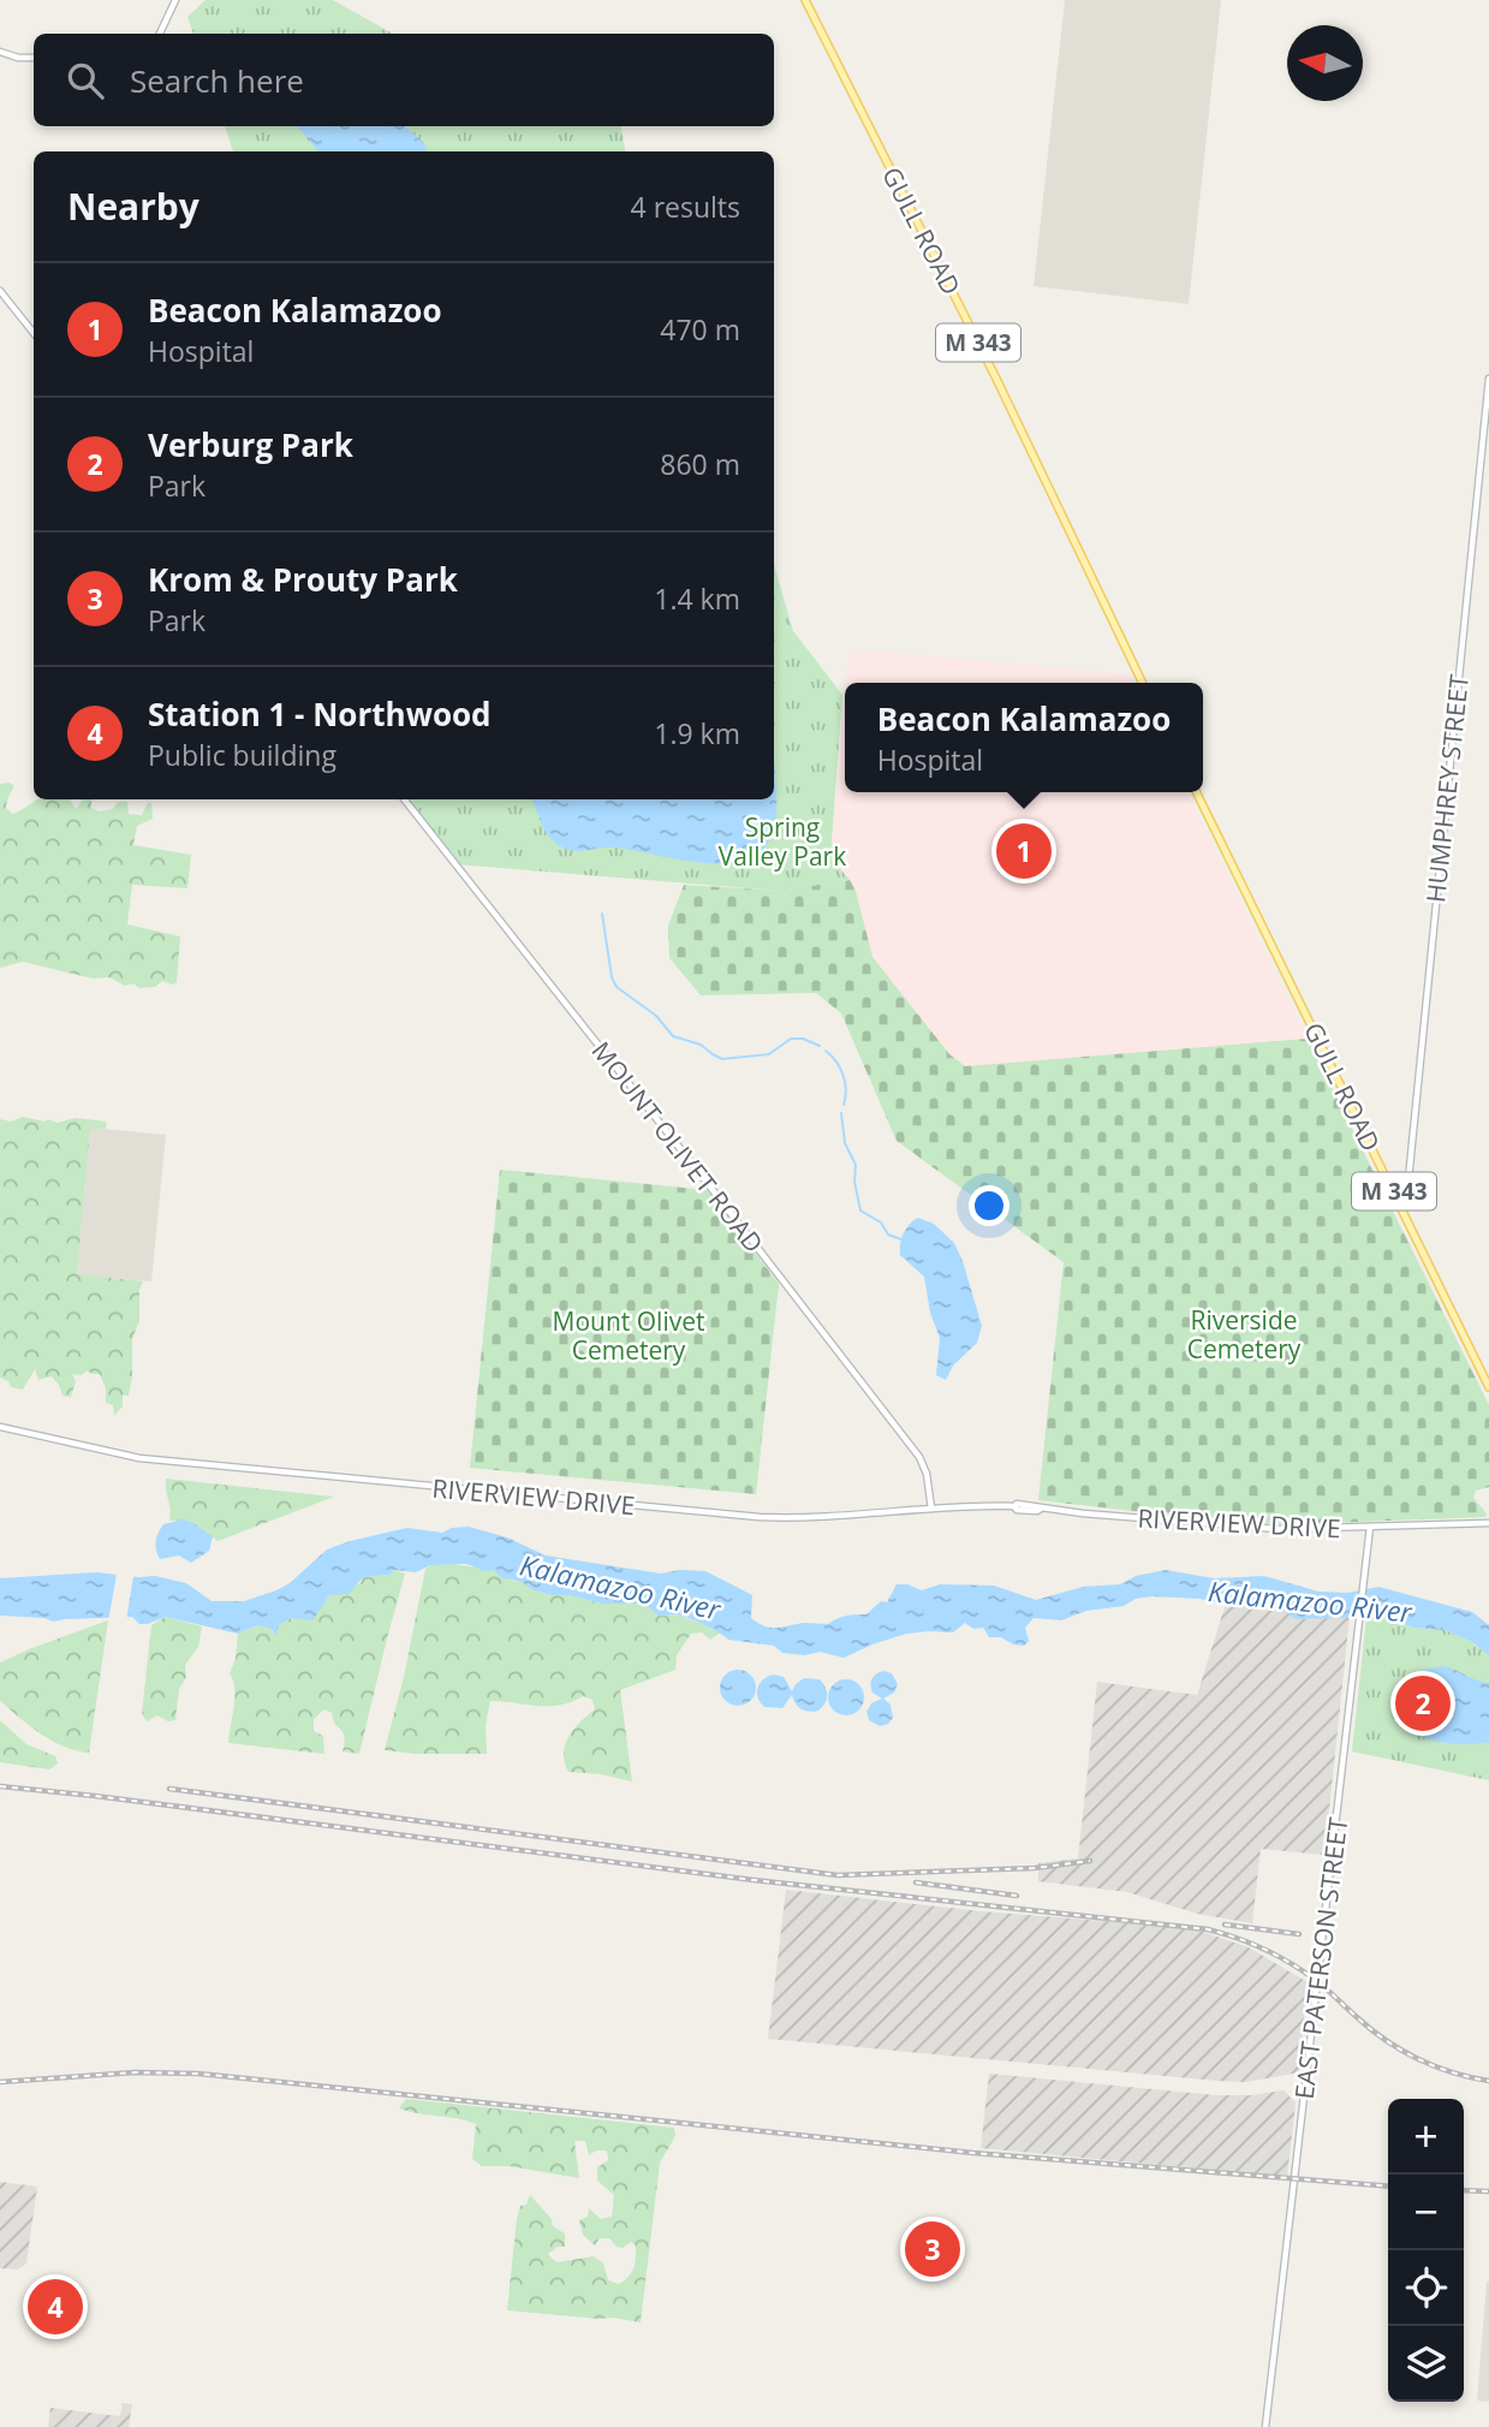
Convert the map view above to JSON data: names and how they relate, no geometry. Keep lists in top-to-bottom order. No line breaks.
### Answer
{"streets":{"main road":["GULL ROAD","M 343"],"street":["HUMPHREY STREET","MOUNT OLIVET ROAD","RIVERVIEW DRIVE","EAST PATERSON STREET"]},"crossings":[["GULL ROAD","HUMPHREY STREET"],["MOUNT OLIVET ROAD","RIVERVIEW DRIVE"],["RIVERVIEW DRIVE","EAST PATERSON STREET"]],"water":["Kalamazoo River"],"parks":["Spring Valley Park","Riverside Cemetery","Mount Olivet Cemetery"],"north":"left","page":{"search":"Search here","heading":["Nearby","4 results"],"list":[{"mark":"1","name":"Beacon Kalamazoo","note":"Hospital","value":"470 m"},{"mark":"2","name":"Verburg Park","note":"Park","value":"860 m"},{"mark":"3","name":"Krom & Prouty Park","note":"Park","value":"1.4 km"},{"mark":"4","name":"Station 1 - Northwood","note":"Public building","value":"1.9 km"}],"popup":["Beacon Kalamazoo","Hospital"],"pins":["1","2","3","4"],"map_buttons":["+","−"]}}
